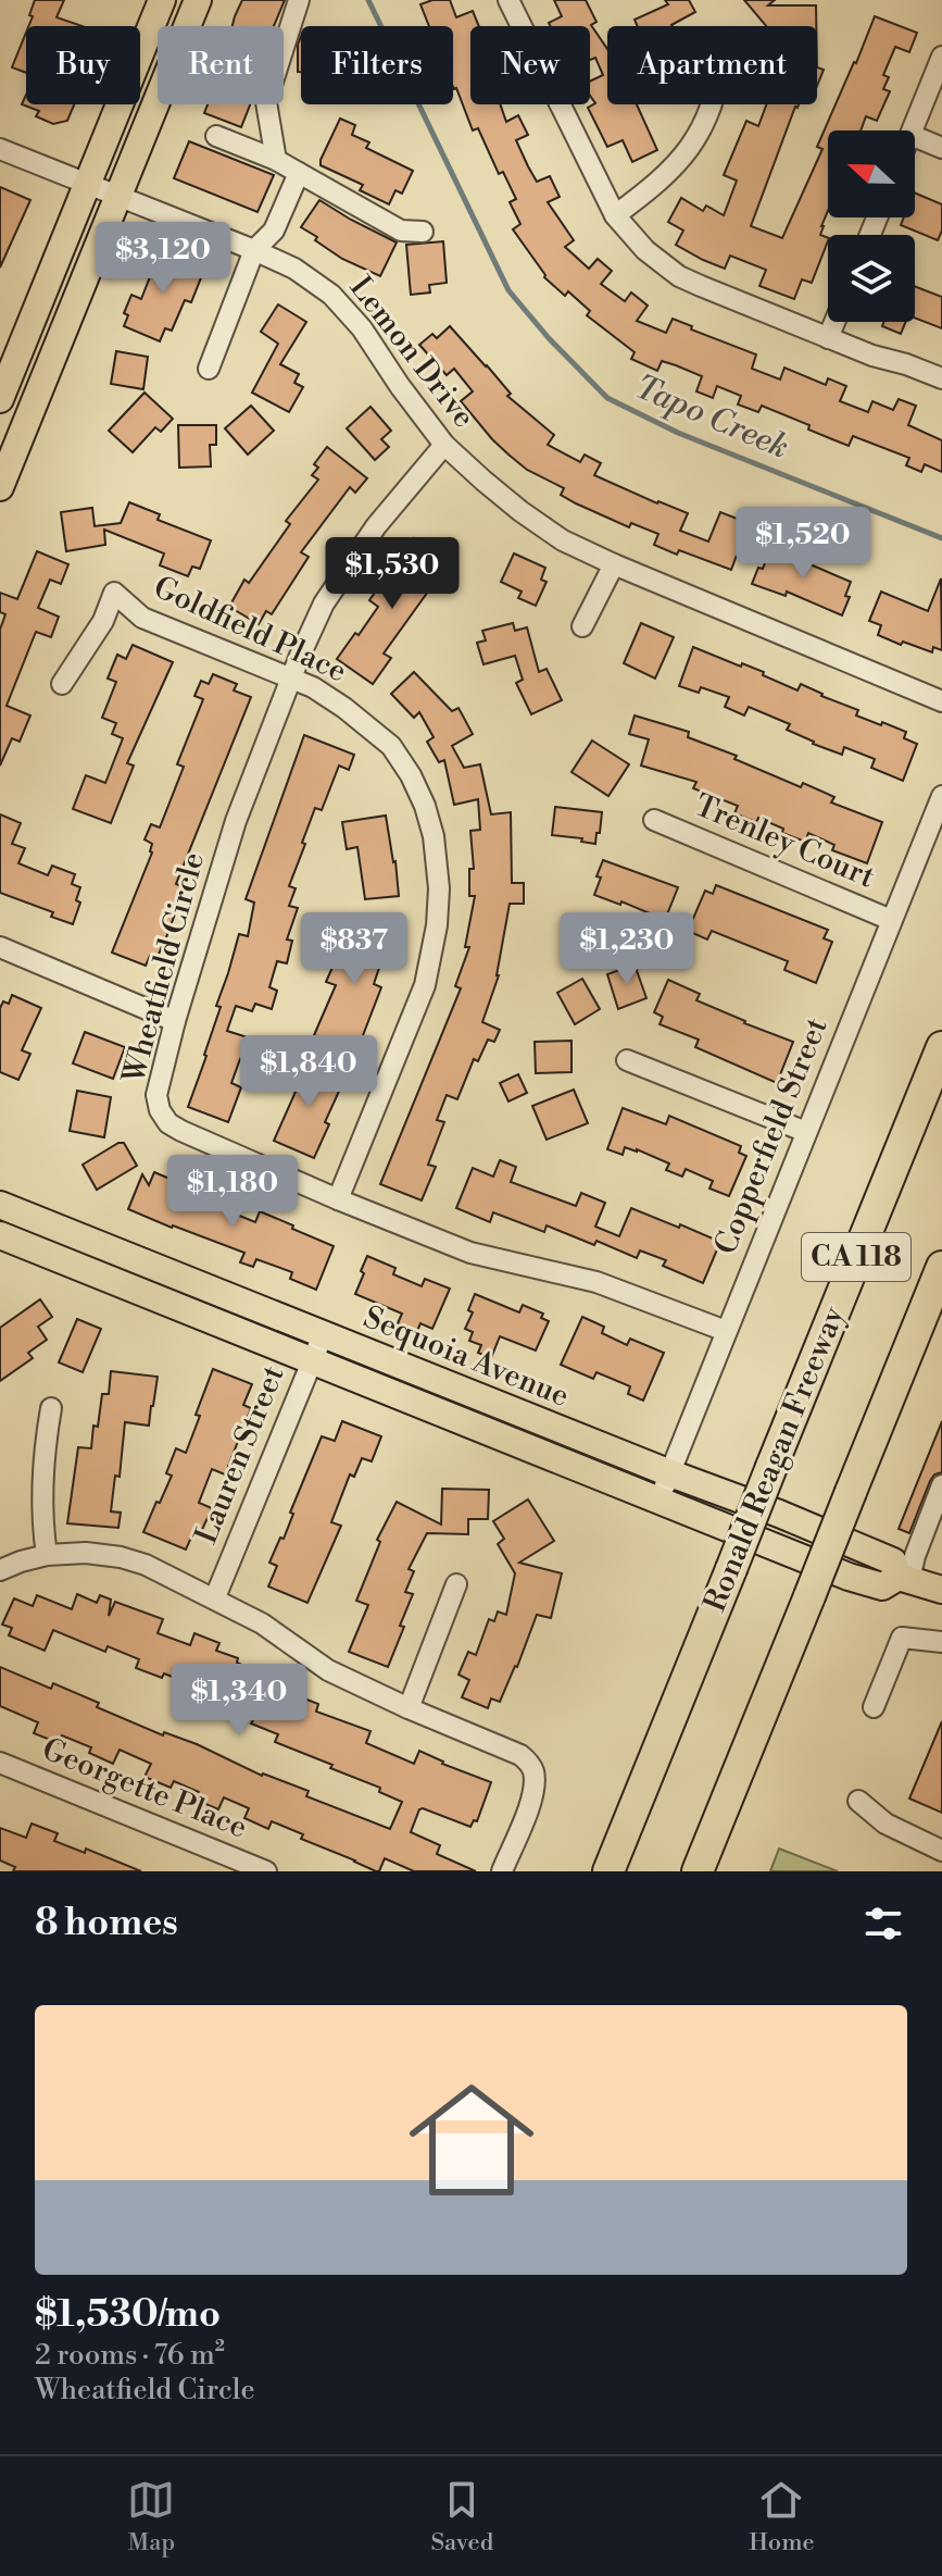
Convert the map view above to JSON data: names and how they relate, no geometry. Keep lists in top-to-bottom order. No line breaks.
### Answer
{"streets":{"highway":["CA 118","Ronald Reagan Freeway"],"main road":["Sequoia Avenue"],"street":["Lemon Drive","Goldfield Place","Trenley Court","Wheatfield Circle","Copperfield Street","Lauren Street","Georgette Place"]},"crossings":[["Lemon Drive","Wheatfield Circle"],["Goldfield Place","Wheatfield Circle"],["Trenley Court","Copperfield Street"],["Wheatfield Circle","Copperfield Street"],["Copperfield Street","Sequoia Avenue"],["Sequoia Avenue","Lauren Street"]],"water":["Tapo Creek"],"north":"left","page":{"chip":["Buy","Rent","Filters","New","Apartment"],"price":["$3,120","$1,520","$1,530","$837","$1,230","$1,840","$1,180","$1,340"],"heading":"8 homes","list":[{"name":"$1,530/mo","note":"2 rooms · 76 m² · Wheatfield Circle"}],"tabs":["Map","Saved","Home"]}}
